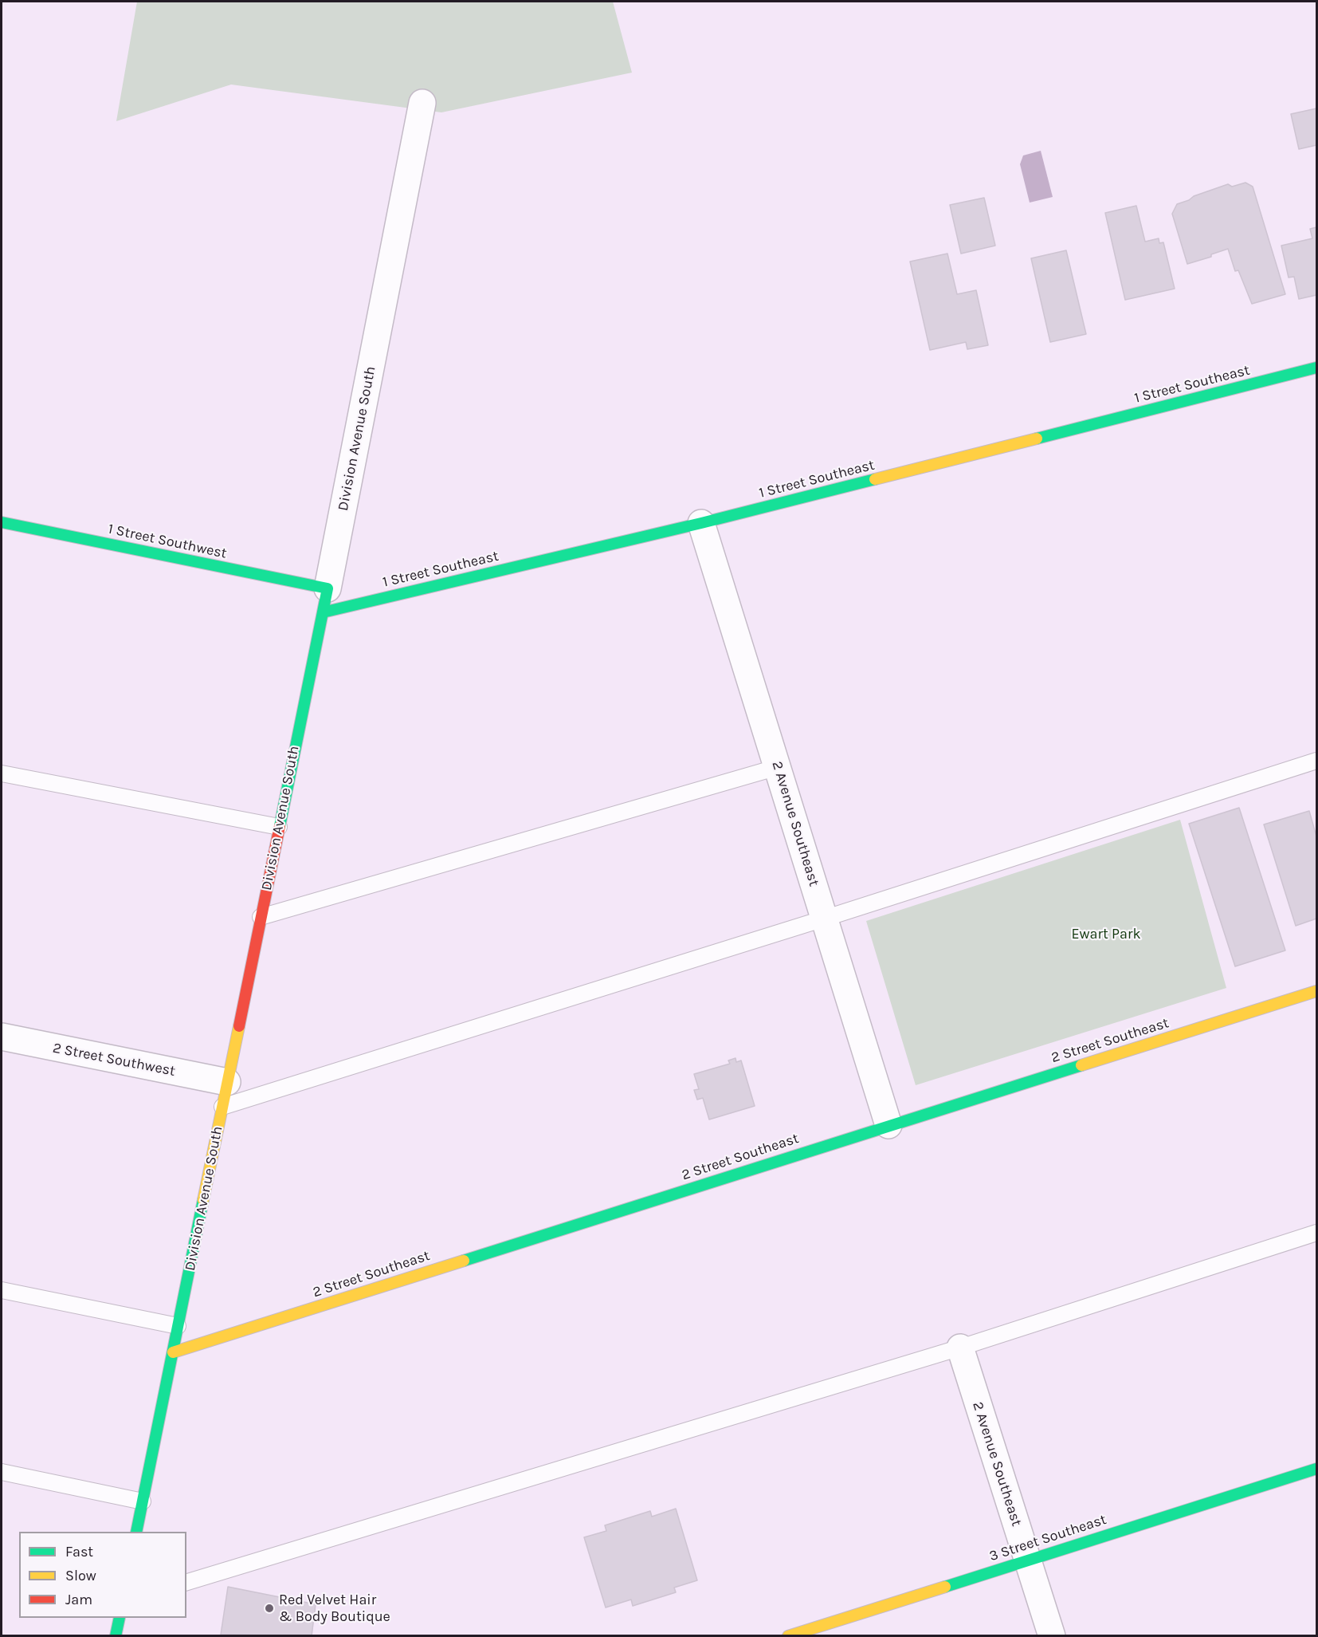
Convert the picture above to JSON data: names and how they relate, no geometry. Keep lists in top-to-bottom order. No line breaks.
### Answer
{"streets":{"street":["1 Street Southeast","Division Avenue South","1 Street Southwest","2 Avenue Southeast","2 Street Southeast","2 Street Southwest","3 Street Southeast"]},"crossings":[["1 Street Southeast","Division Avenue South"],["1 Street Southeast","1 Street Southwest"],["1 Street Southeast","2 Avenue Southeast"],["Division Avenue South","1 Street Southwest"],["Division Avenue South","2 Street Southeast"],["Division Avenue South","2 Street Southwest"],["2 Avenue Southeast","2 Street Southeast"],["2 Avenue Southeast","3 Street Southeast"]],"parks":["Ewart Park"],"places":["Red Velvet Hair & Body Boutique"],"legend":["Fast","Slow","Jam"]}
